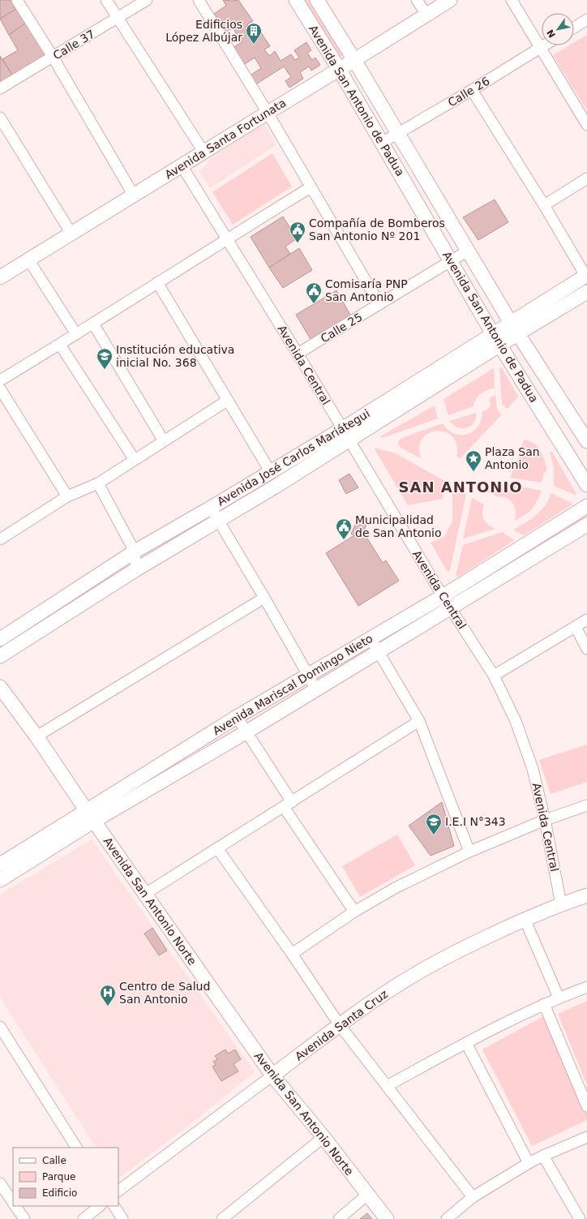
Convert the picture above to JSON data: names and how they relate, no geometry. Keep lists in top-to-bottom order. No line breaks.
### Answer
{"streets":{"street":["Calle 37","Calle 26","Avenida San Antonio de Padua","Avenida Santa Fortunata","Calle 25","Avenida Central","Avenida José Carlos Mariátegui","Avenida Mariscal Domingo Nieto","Avenida San Antonio Norte","Avenida Santa Cruz"]},"crossings":[["Calle 26","Avenida San Antonio de Padua"],["Avenida San Antonio de Padua","Avenida Santa Fortunata"],["Avenida San Antonio de Padua","Calle 25"],["Avenida San Antonio de Padua","Avenida José Carlos Mariátegui"],["Avenida Santa Fortunata","Avenida Central"],["Calle 25","Avenida Central"],["Avenida Central","Avenida José Carlos Mariátegui"],["Avenida Central","Avenida Mariscal Domingo Nieto"],["Avenida Central","Avenida Santa Cruz"],["Avenida Mariscal Domingo Nieto","Avenida San Antonio Norte"],["Avenida San Antonio Norte","Avenida Santa Cruz"]],"districts":["SAN ANTONIO"],"places":{"building":["Edificios López Albújar"],"public building":["Compañía de Bomberos San Antonio Nº 201","Comisaría PNP San Antonio","Municipalidad de San Antonio"],"school or university":["Institución educativa inicial No. 368","I.E.I N°343"],"place":["Plaza San Antonio"],"hospital":["Centro de Salud San Antonio"]},"legend":["Calle","Parque","Edificio"],"north":"bottom left"}
